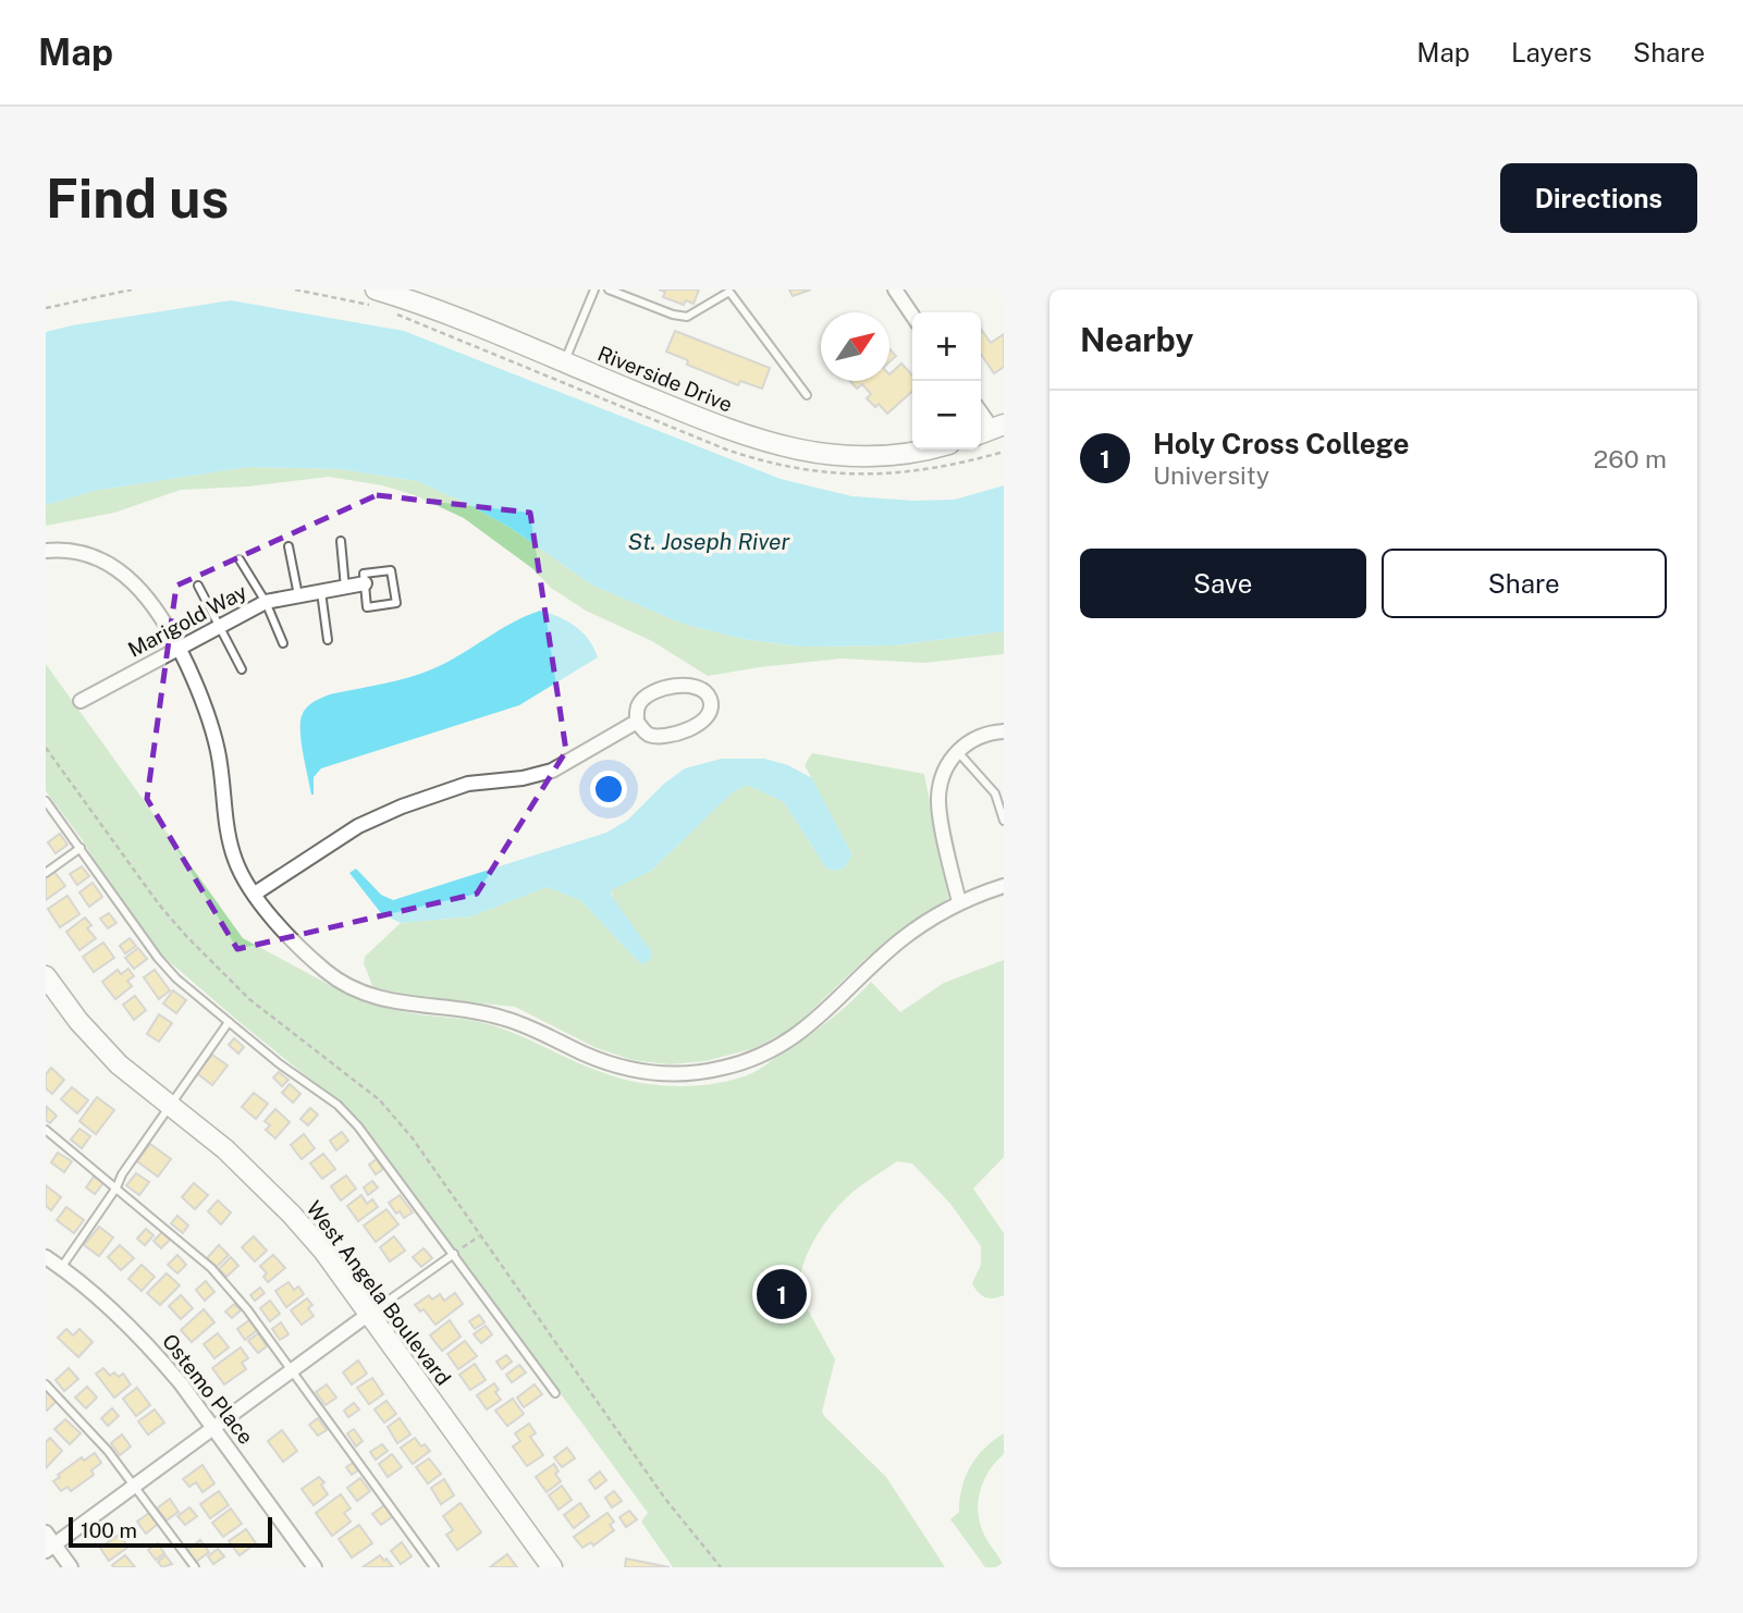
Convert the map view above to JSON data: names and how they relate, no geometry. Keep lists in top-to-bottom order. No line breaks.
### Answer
{"streets":{"street":["Riverside Drive","Marigold Way","West Angela Boulevard","Ostemo Place"]},"water":["St. Joseph River"],"scale_bar":"100 m","north":"top right","page":{"header":"Map","nav":["Map","Layers","Share"],"buttons":["Directions",["Save","Share"]],"title":"Find us","heading":"Nearby","map_buttons":["+","−"],"list":[{"mark":"1","name":"Holy Cross College","note":"University","value":"260 m"}],"pins":"1","scale":"100 m"}}
